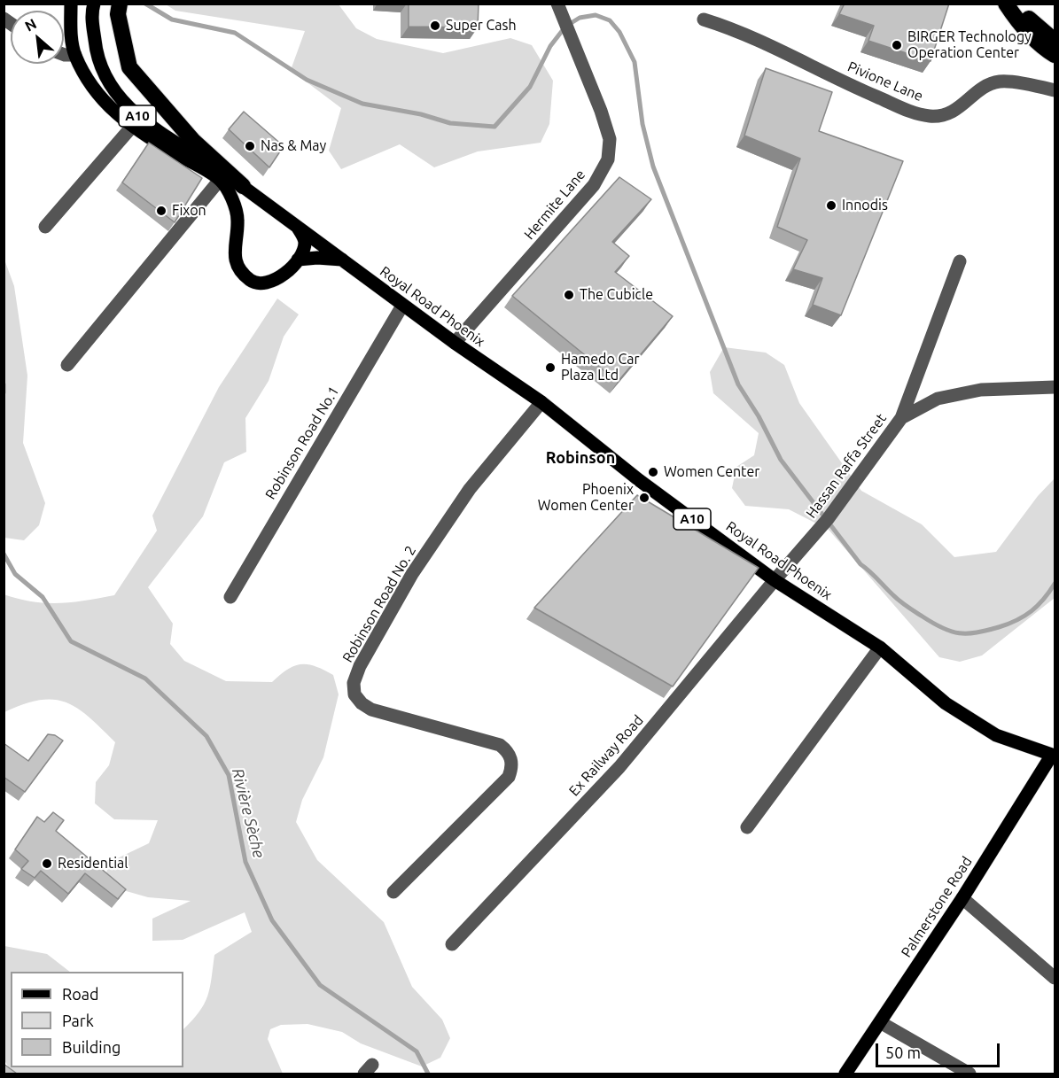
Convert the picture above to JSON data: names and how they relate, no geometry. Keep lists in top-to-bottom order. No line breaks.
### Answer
{"streets":{"main road":["A10","Royal Road Phoenix","Palmerstone Road"],"street":["Pivione Lane","Hermite Lane","Robinson Road No.1","Hassan Raffa Street","Robinson Road No. 2","Ex Railway Road"]},"crossings":[["A10","Royal Road Phoenix"],["Hermite Lane","Royal Road Phoenix"],["Royal Road Phoenix","Robinson Road No.1"],["Royal Road Phoenix","Hassan Raffa Street"],["Royal Road Phoenix","Robinson Road No. 2"],["Royal Road Phoenix","Ex Railway Road"],["Royal Road Phoenix","Palmerstone Road"],["Hassan Raffa Street","Ex Railway Road"]],"districts":["Robinson"],"water":["Rivière Sèche"],"places":["Super Cash","BIRGER Technology Operation Center","Nas & May","Innodis","Fixon","The Cubicle","Hamedo Car Plaza Ltd","Women Center","Phoenix Women Center","Residential"],"legend":["Road","Park","Building"],"scale_bar":"50 m","north":"top left"}
